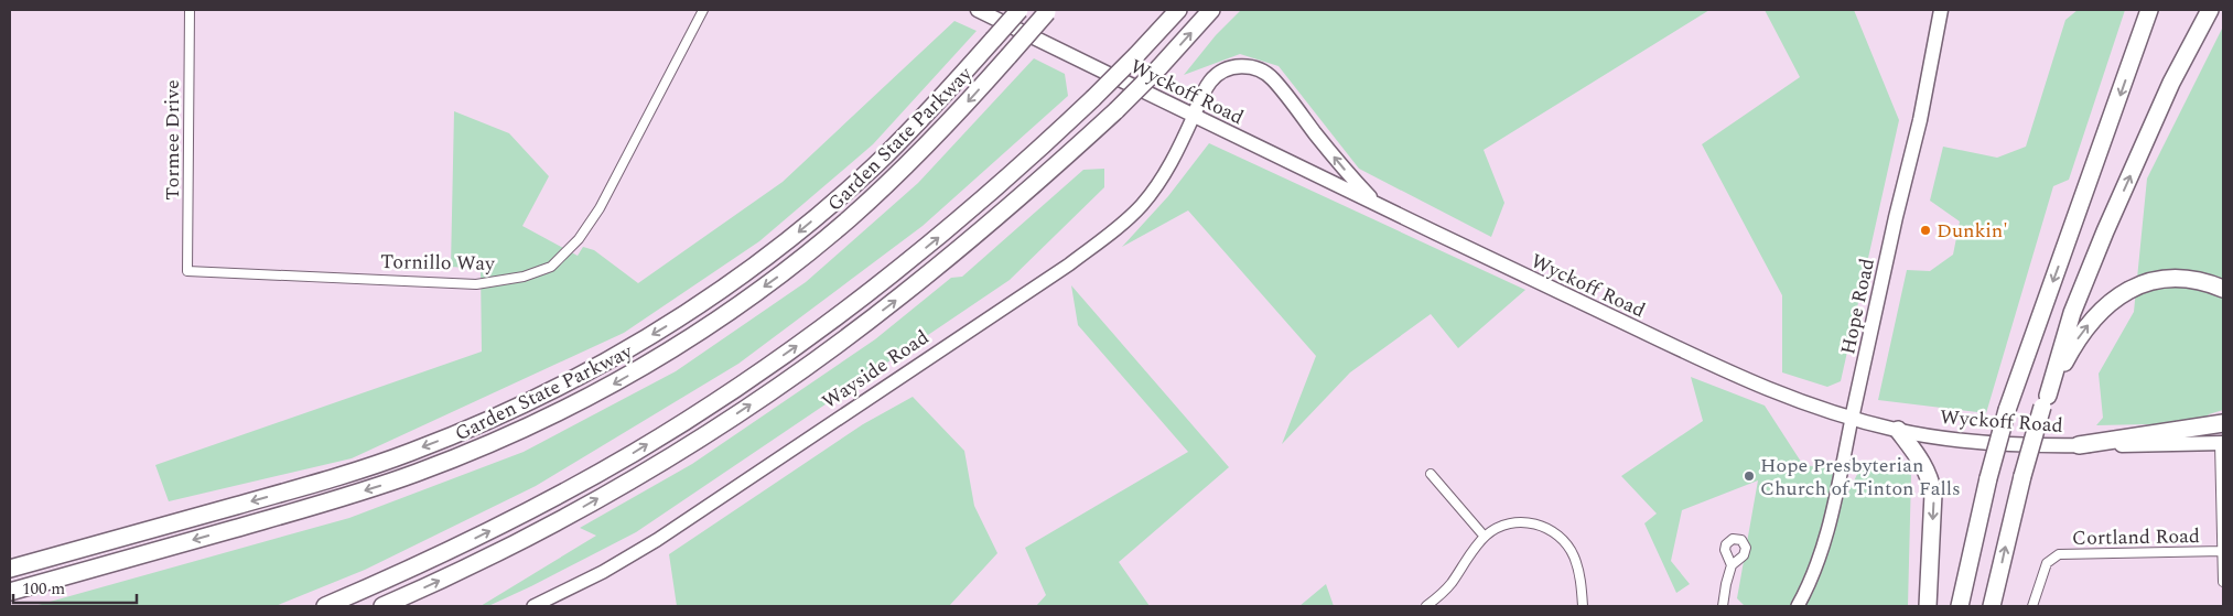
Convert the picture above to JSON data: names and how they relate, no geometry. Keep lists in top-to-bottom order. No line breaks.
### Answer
{"streets":{"highway":["Garden State Parkway"],"main road":["Wyckoff Road","Hope Road"],"street":["Tormee Drive","Tornillo Way","Wayside Road","Cortland Road"]},"crossings":[["Wyckoff Road","Hope Road"],["Wyckoff Road","Wayside Road"],["Tormee Drive","Tornillo Way"]],"places":["Dunkin'","Hope Presbyterian Church of Tinton Falls"],"scale_bar":"100 m"}
